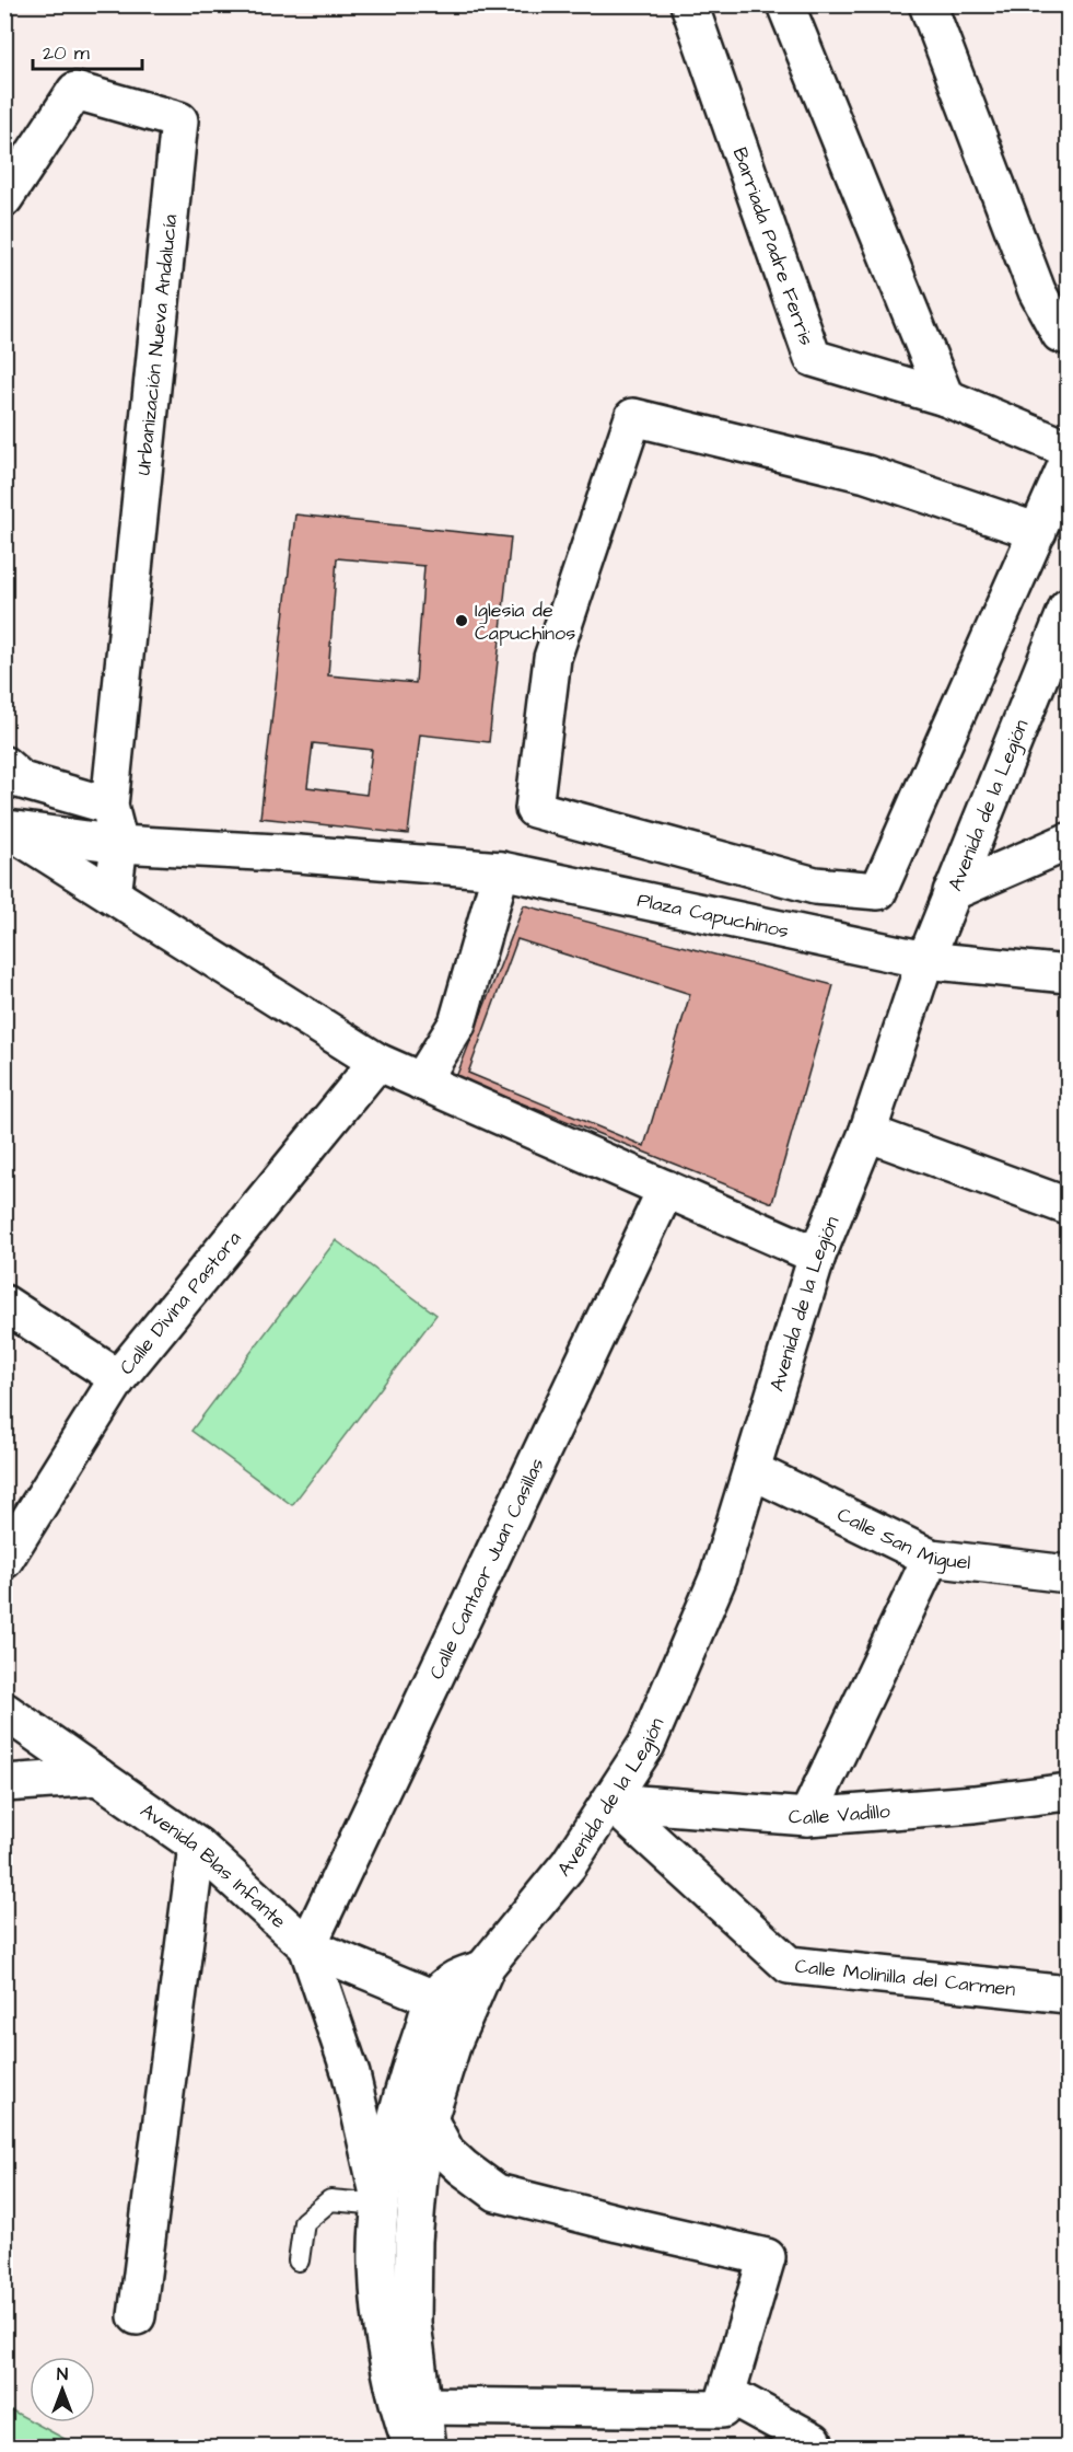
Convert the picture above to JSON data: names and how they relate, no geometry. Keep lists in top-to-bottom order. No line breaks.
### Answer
{"streets":{"street":["Barriada Padre Ferris","Urbanización Nueva Andalucía","Avenida de la Legión","Plaza Capuchinos","Calle Divina Pastora","Calle San Miguel","Calle Cantaor Juan Casillas","Calle Vadillo","Avenida Blas Infante","Calle Molinilla del Carmen"]},"crossings":[["Urbanización Nueva Andalucía","Plaza Capuchinos"],["Avenida de la Legión","Plaza Capuchinos"],["Avenida de la Legión","Calle San Miguel"],["Avenida de la Legión","Calle Vadillo"],["Avenida de la Legión","Avenida Blas Infante"],["Avenida de la Legión","Calle Molinilla del Carmen"],["Plaza Capuchinos","Calle Divina Pastora"],["Plaza Capuchinos","Calle Cantaor Juan Casillas"],["Calle Cantaor Juan Casillas","Avenida Blas Infante"],["Calle Vadillo","Calle Molinilla del Carmen"]],"places":["Iglesia de Capuchinos"],"scale_bar":"20 m","north":"top"}
